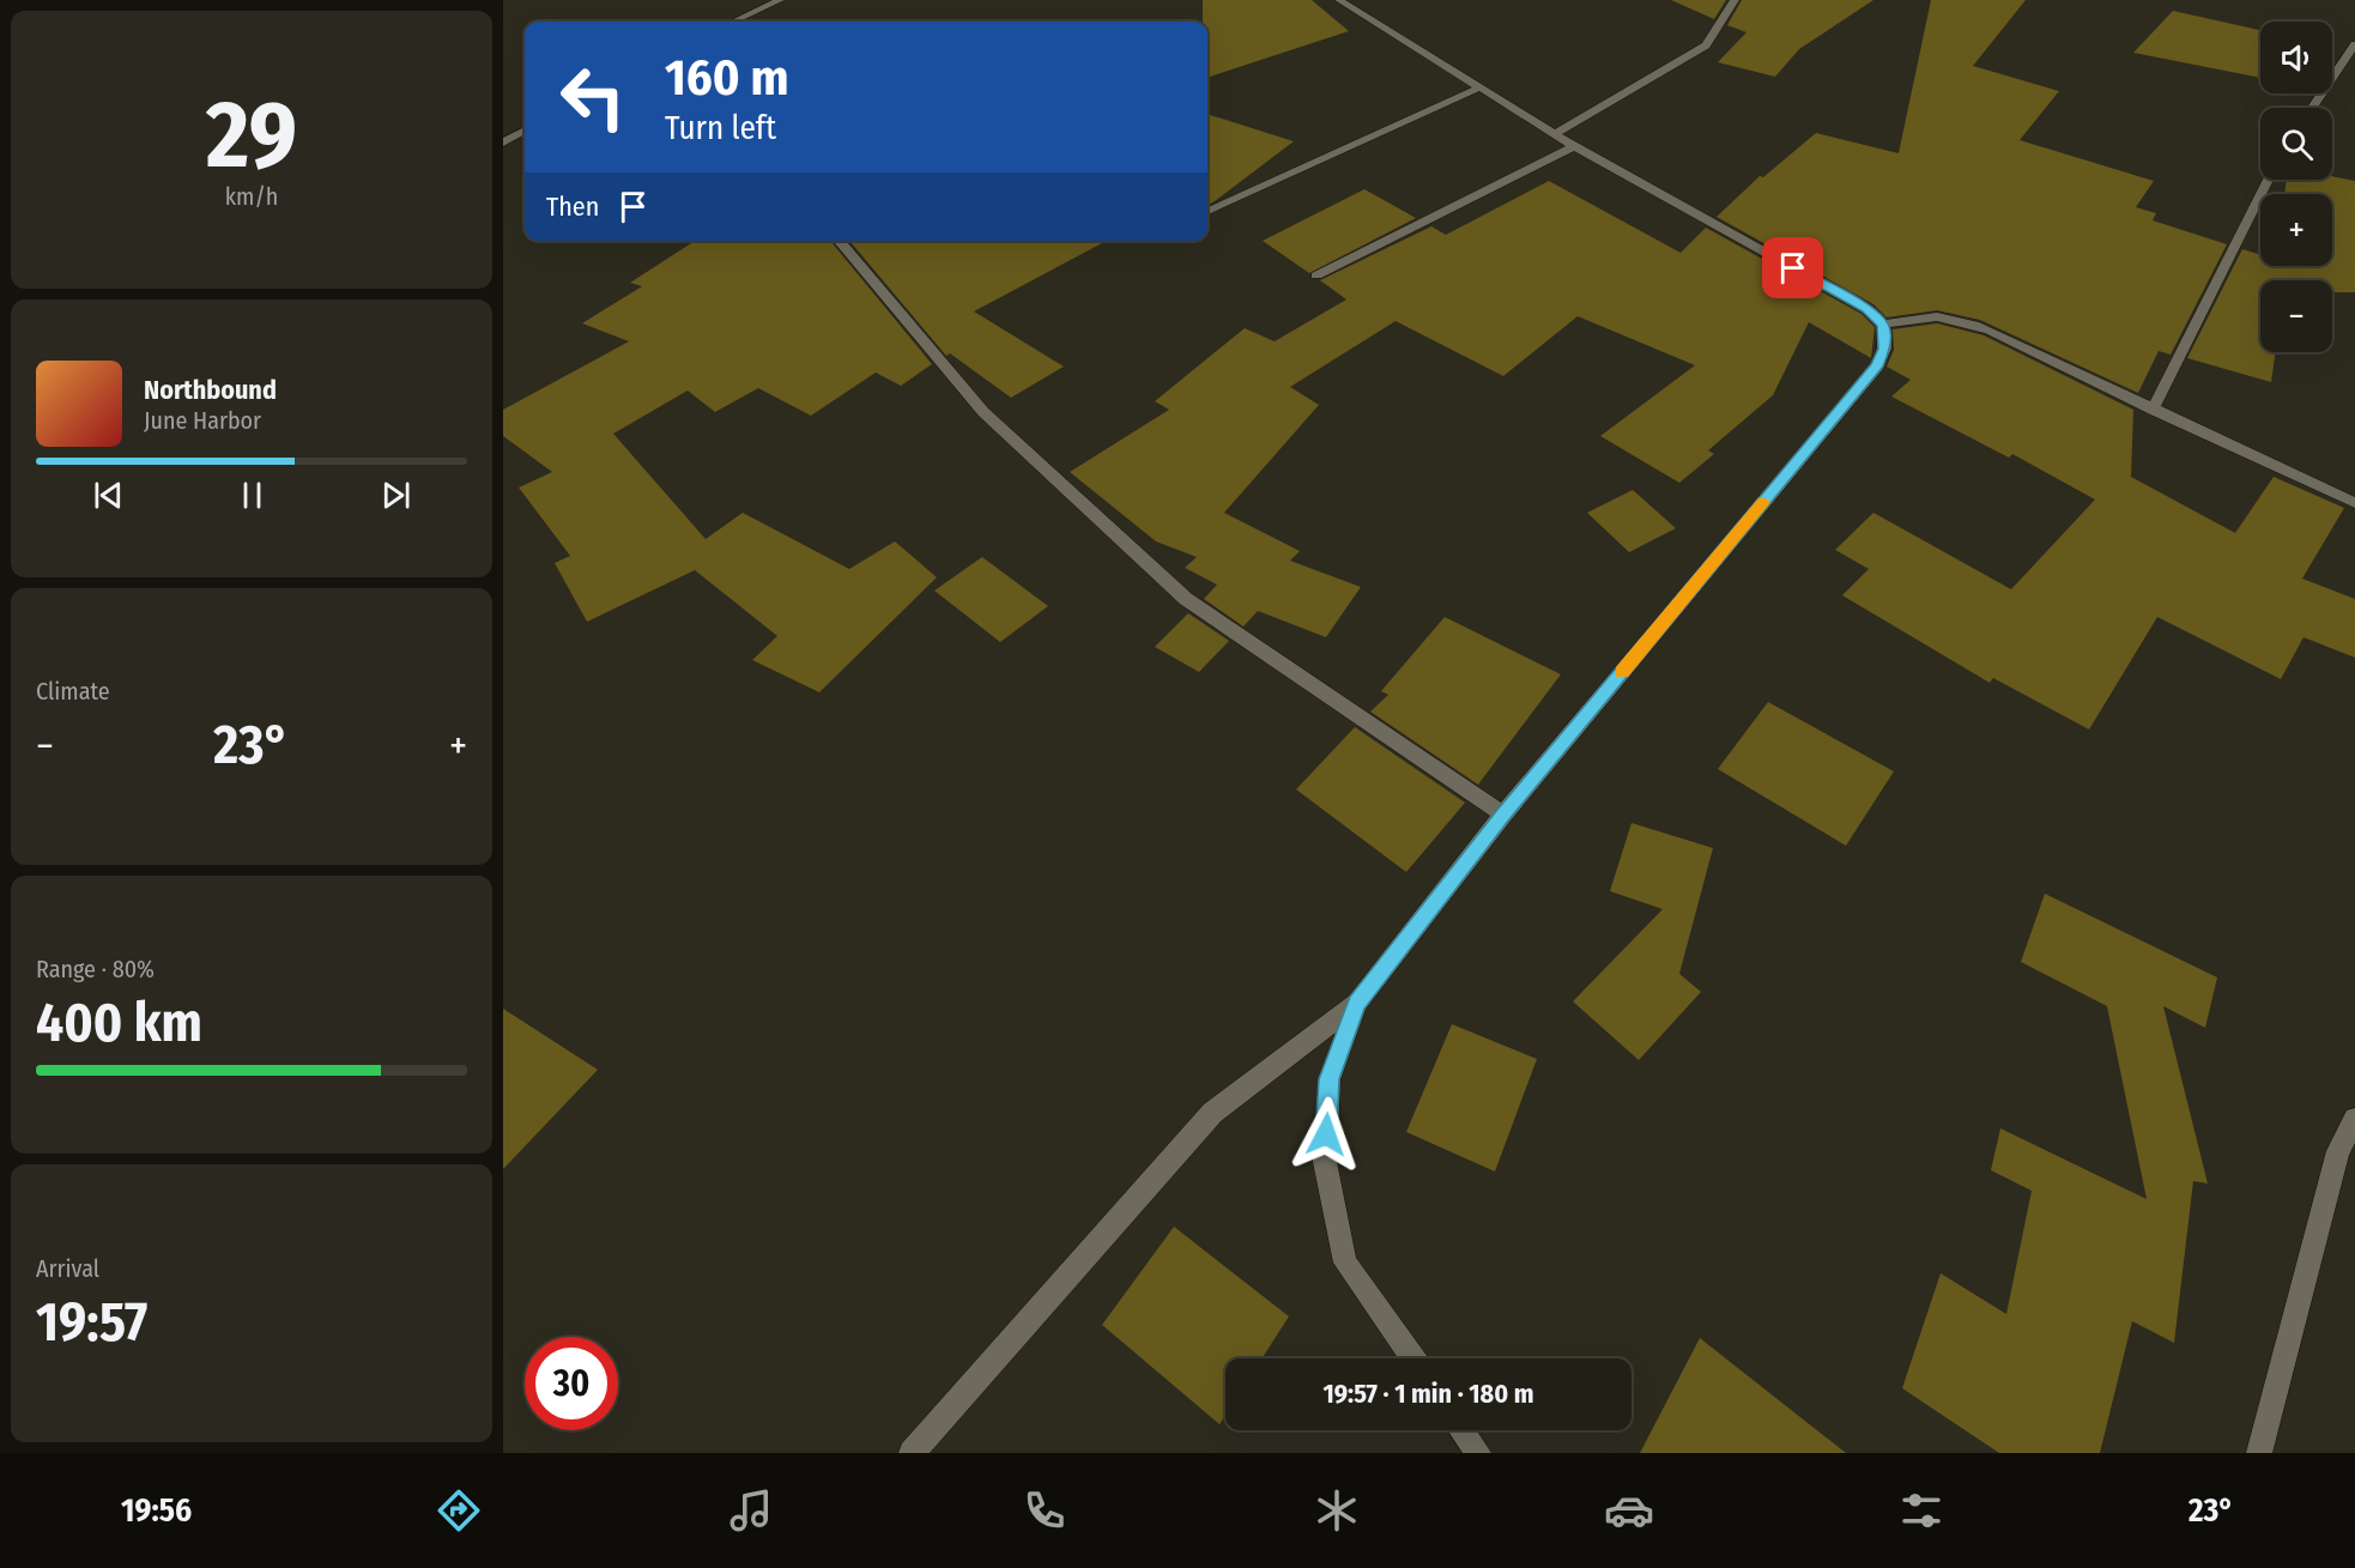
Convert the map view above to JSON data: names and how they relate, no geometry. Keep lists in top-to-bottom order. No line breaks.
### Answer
{"page":{"tile":[["29","km/h"],"Climate",["Range · 80%","400 km"],["Arrival","19:57"]],"map_buttons":["+","−"],"turn":["160 m","Turn left"],"then":"Then","song":["Northbound","June Harbor"],"heat":["−","23°","+"],"limit":"30","trip":"19:57 · 1 min · 180 m","tabs":["19:56","23°"]}}
